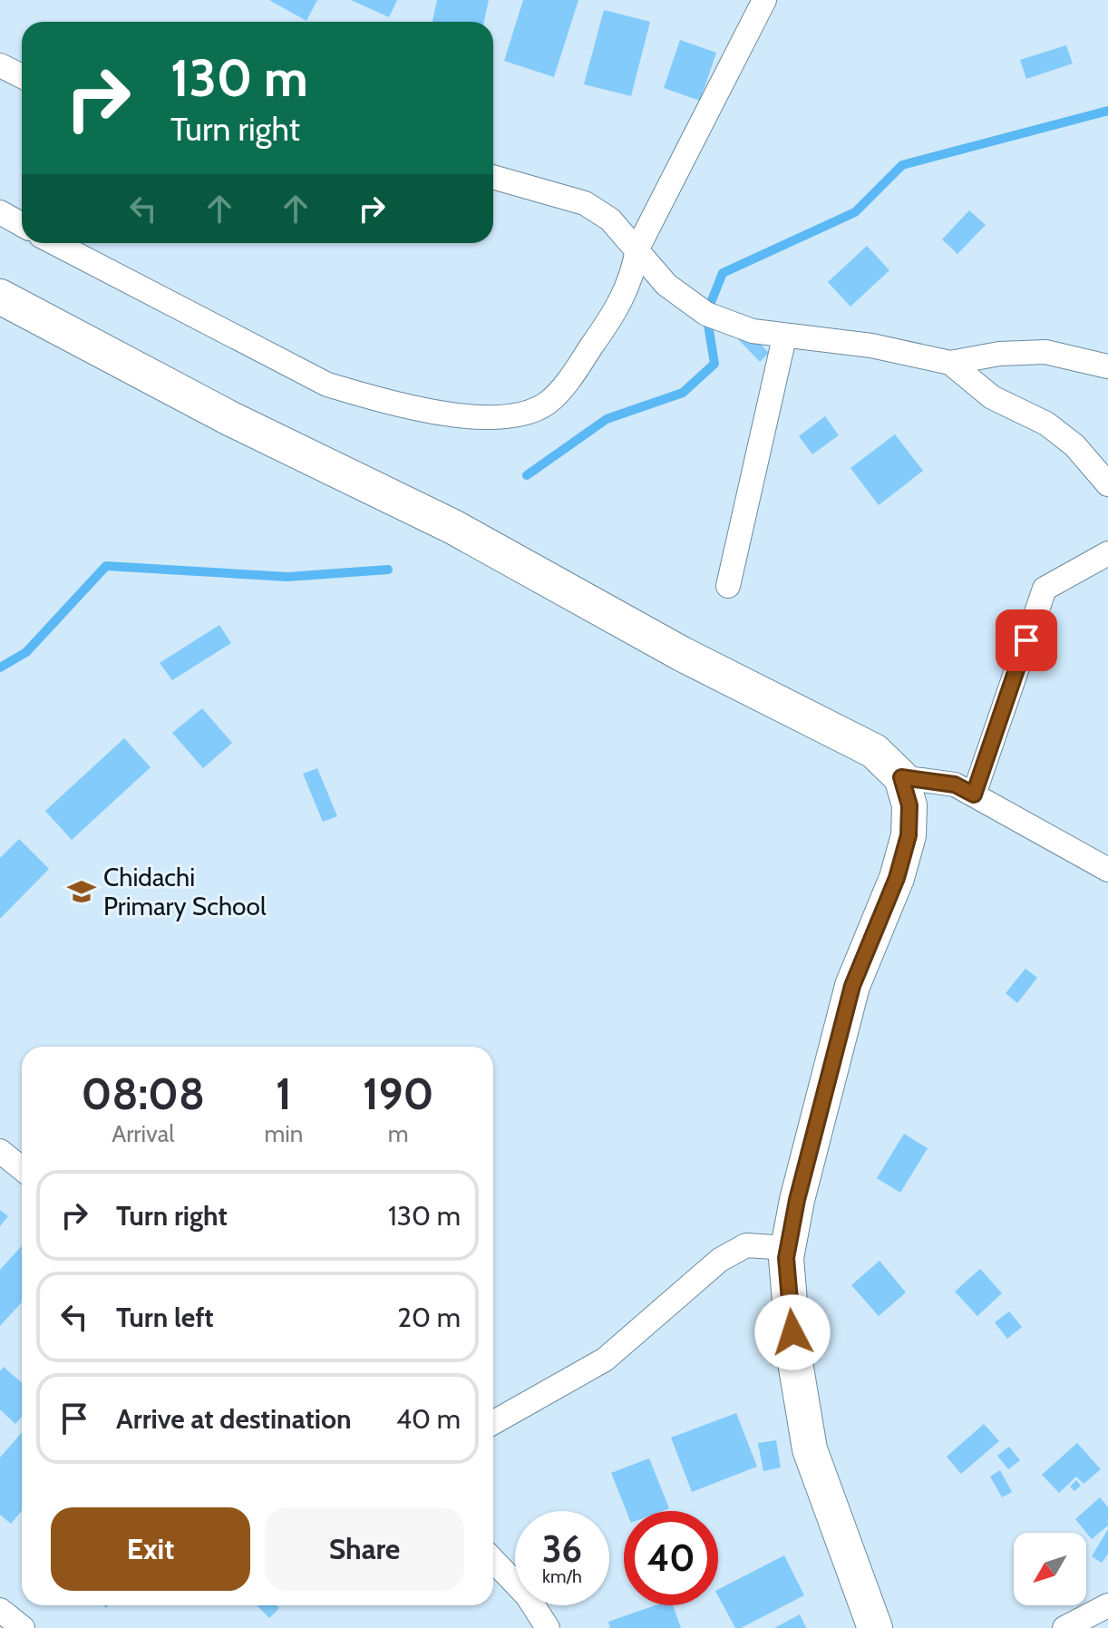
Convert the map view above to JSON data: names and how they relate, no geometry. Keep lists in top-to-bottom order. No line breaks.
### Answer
{"places":{"school or university":["Chidachi Primary School"]},"north":"bottom left","page":{"turn":["130 m","Turn right"],"eta":["08:08","Arrival","1","min","190","m"],"list":[{"name":"Turn right","value":"130 m"},{"name":"Turn left","value":"20 m"},{"name":"Arrive at destination","value":"40 m"}],"buttons":["Exit","Share"],"speed":"36 km/h","limit":"40"}}
